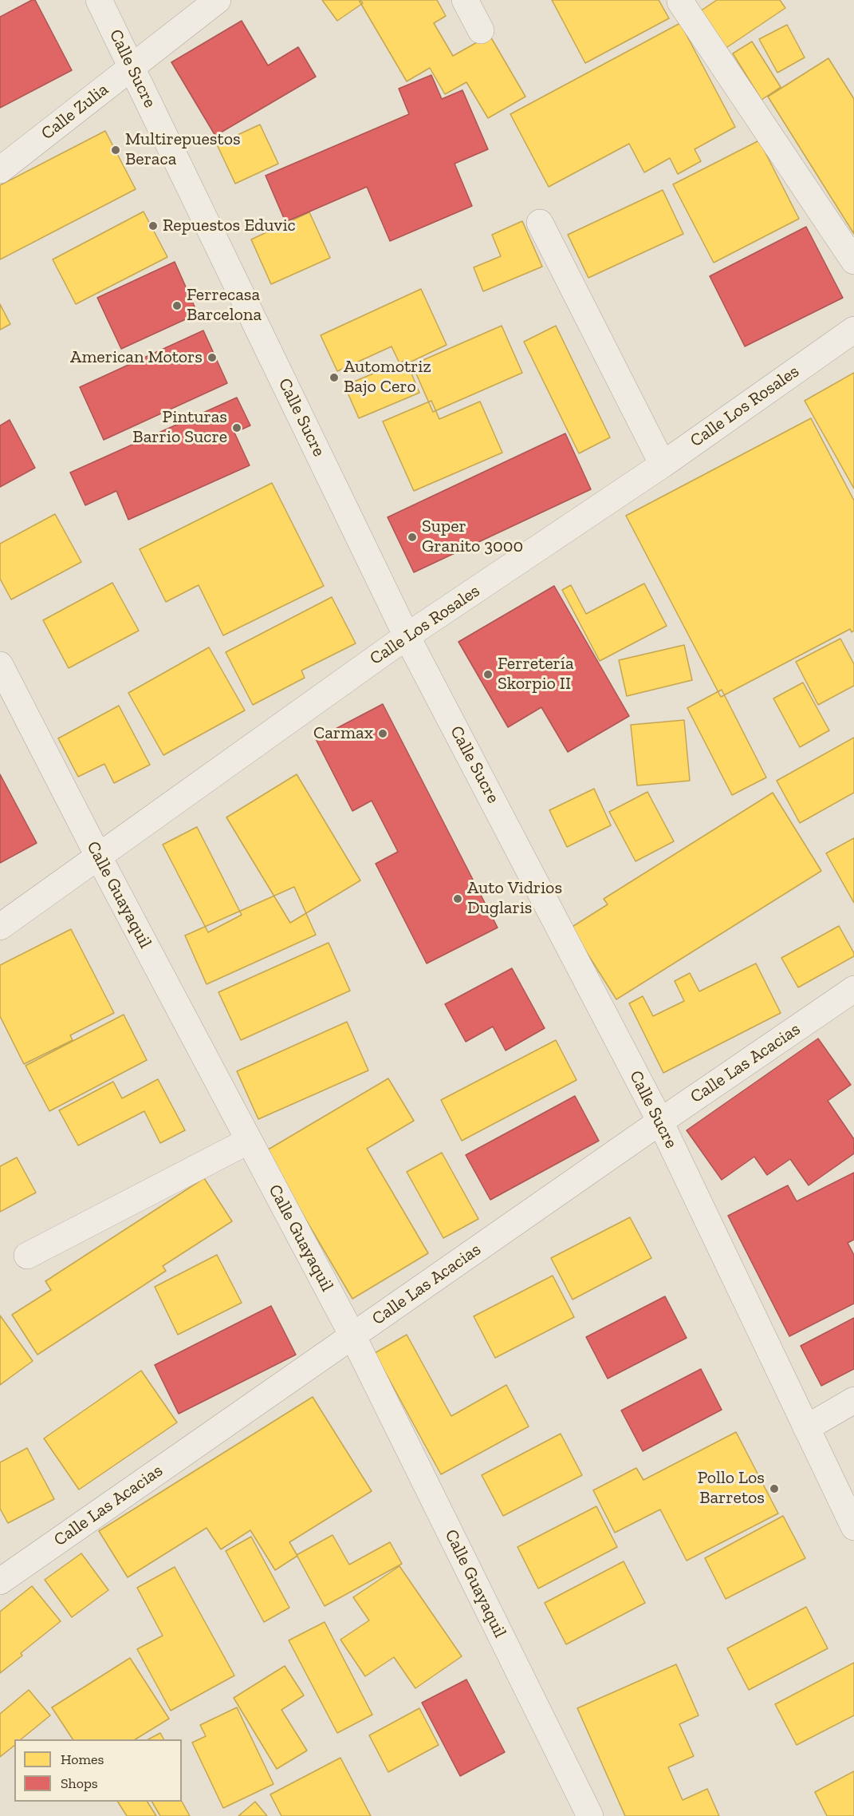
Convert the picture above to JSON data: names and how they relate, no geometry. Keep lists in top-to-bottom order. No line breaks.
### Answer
{"streets":{"street":["Calle Sucre","Calle Zulia","Calle Los Rosales","Calle Guayaquil","Calle Las Acacias"]},"crossings":[["Calle Sucre","Calle Zulia"],["Calle Sucre","Calle Los Rosales"],["Calle Sucre","Calle Las Acacias"],["Calle Los Rosales","Calle Guayaquil"],["Calle Guayaquil","Calle Las Acacias"]],"places":["Multirepuestos Beraca","Repuestos Eduvic","Ferrecasa Barcelona","American Motors","Automotriz Bajo Cero","Pinturas Barrio Sucre","Super Granito 3000","Ferretería Skorpio II","Carmax","Auto Vidrios Duglaris","Pollo Los Barretos"],"legend":["Homes","Shops"]}
